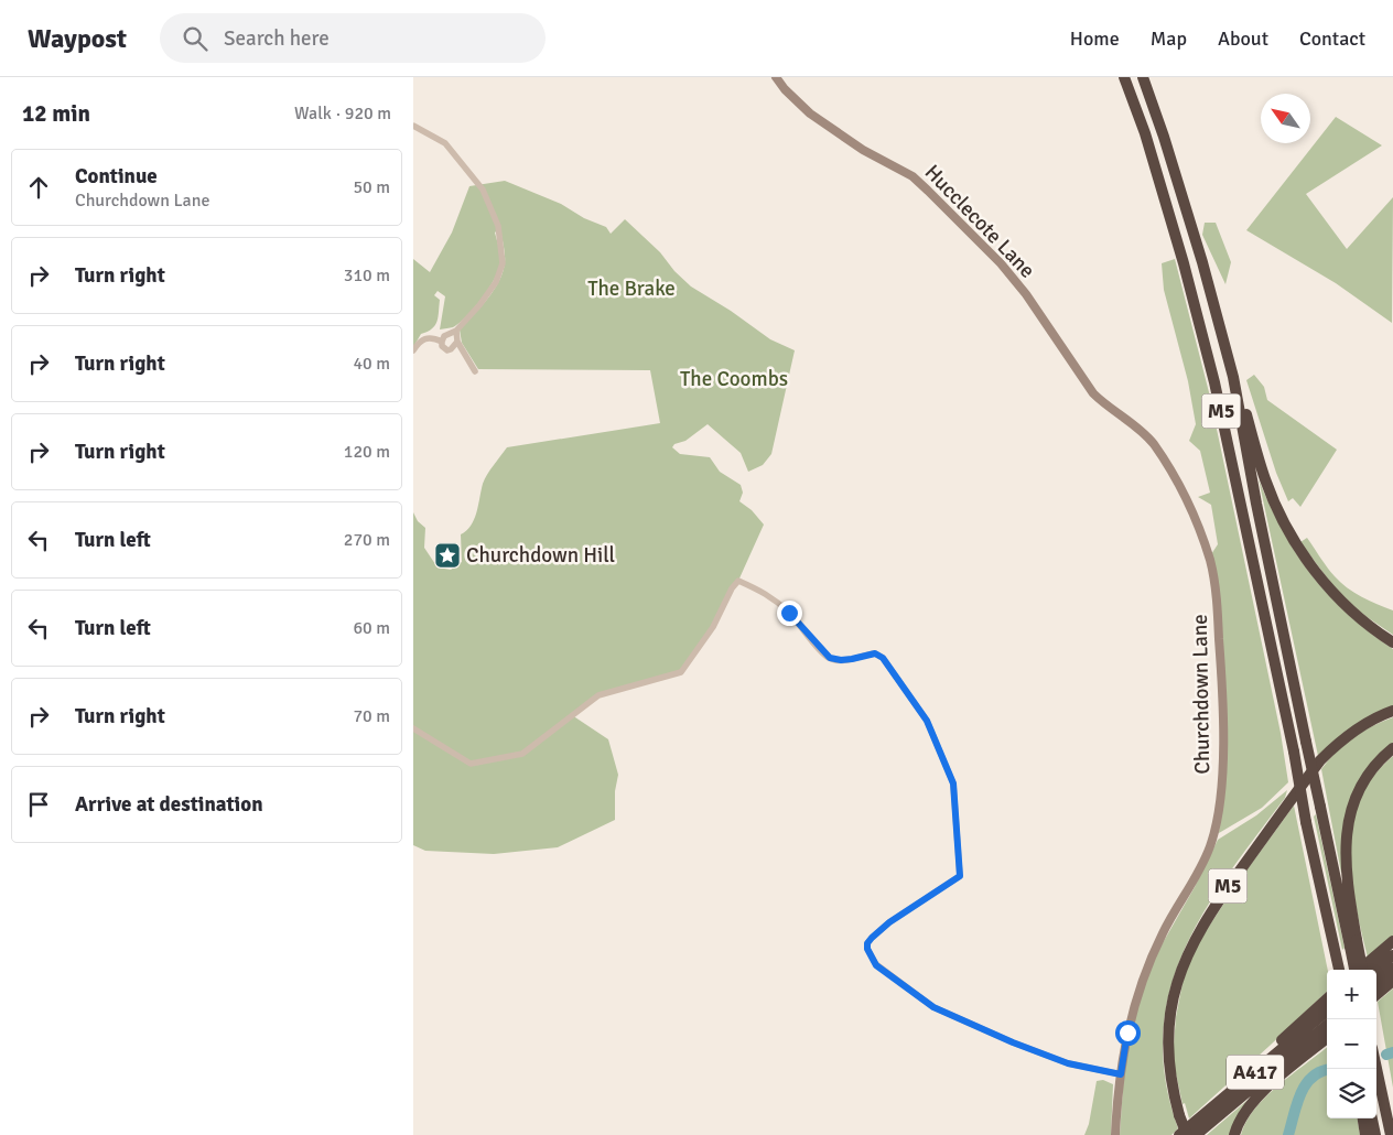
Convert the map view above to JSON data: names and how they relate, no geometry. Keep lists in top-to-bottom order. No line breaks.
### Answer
{"streets":{"highway":["M5","A417"],"street":["Hucclecote Lane","Churchdown Lane"]},"crossings":[["Hucclecote Lane","Churchdown Lane"]],"parks":["The Brake","The Coombs"],"places":{"place":["Churchdown Hill"]},"north":"top left","page":{"header":"Waypost","search":"Search here","nav":["Home","Map","About","Contact"],"heading":["12 min","Walk · 920 m"],"list":[["Continue","Churchdown Lane","50 m"],["Turn right","310 m"],["Turn right","40 m"],["Turn right","120 m"],["Turn left","270 m"],["Turn left","60 m"],["Turn right","70 m"],"Arrive at destination"],"map_buttons":["+","−"]}}
